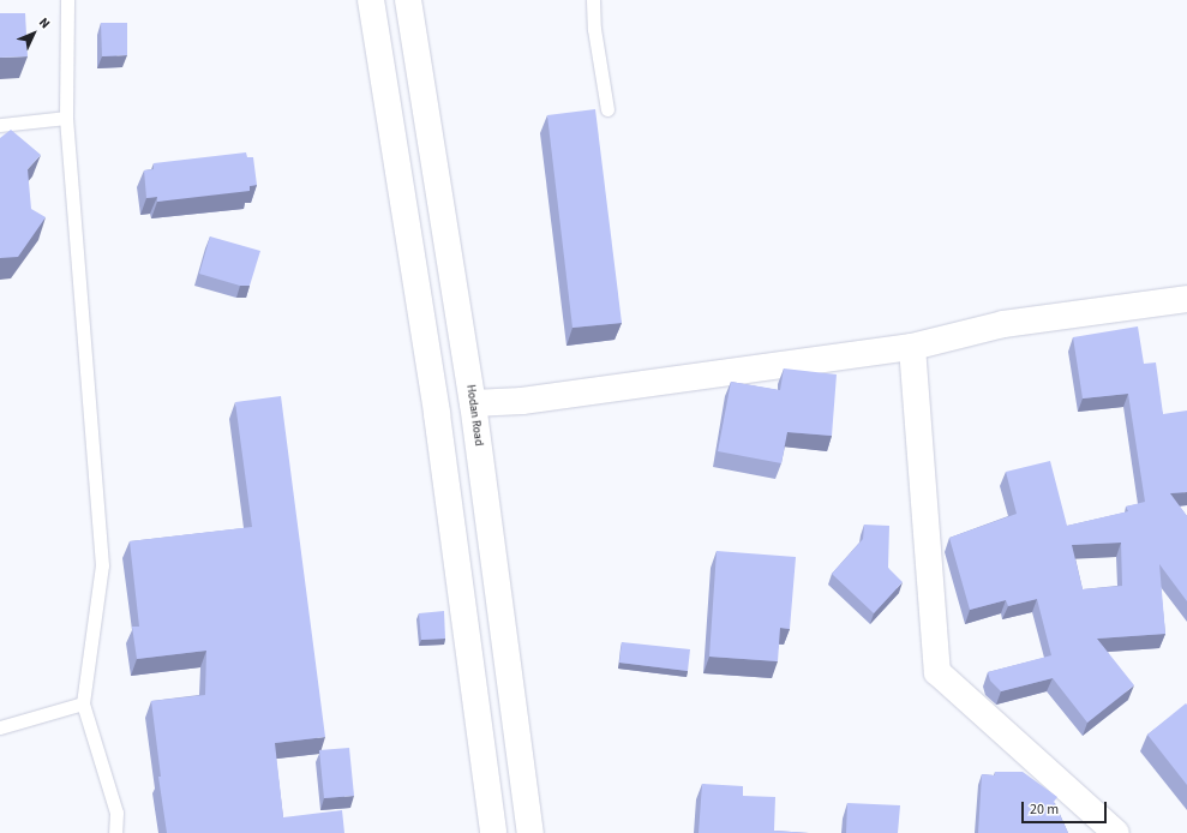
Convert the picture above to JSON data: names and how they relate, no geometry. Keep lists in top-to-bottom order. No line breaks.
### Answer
{"streets":{"main road":["Hodan Road"]},"scale_bar":"20 m","north":"top right"}
